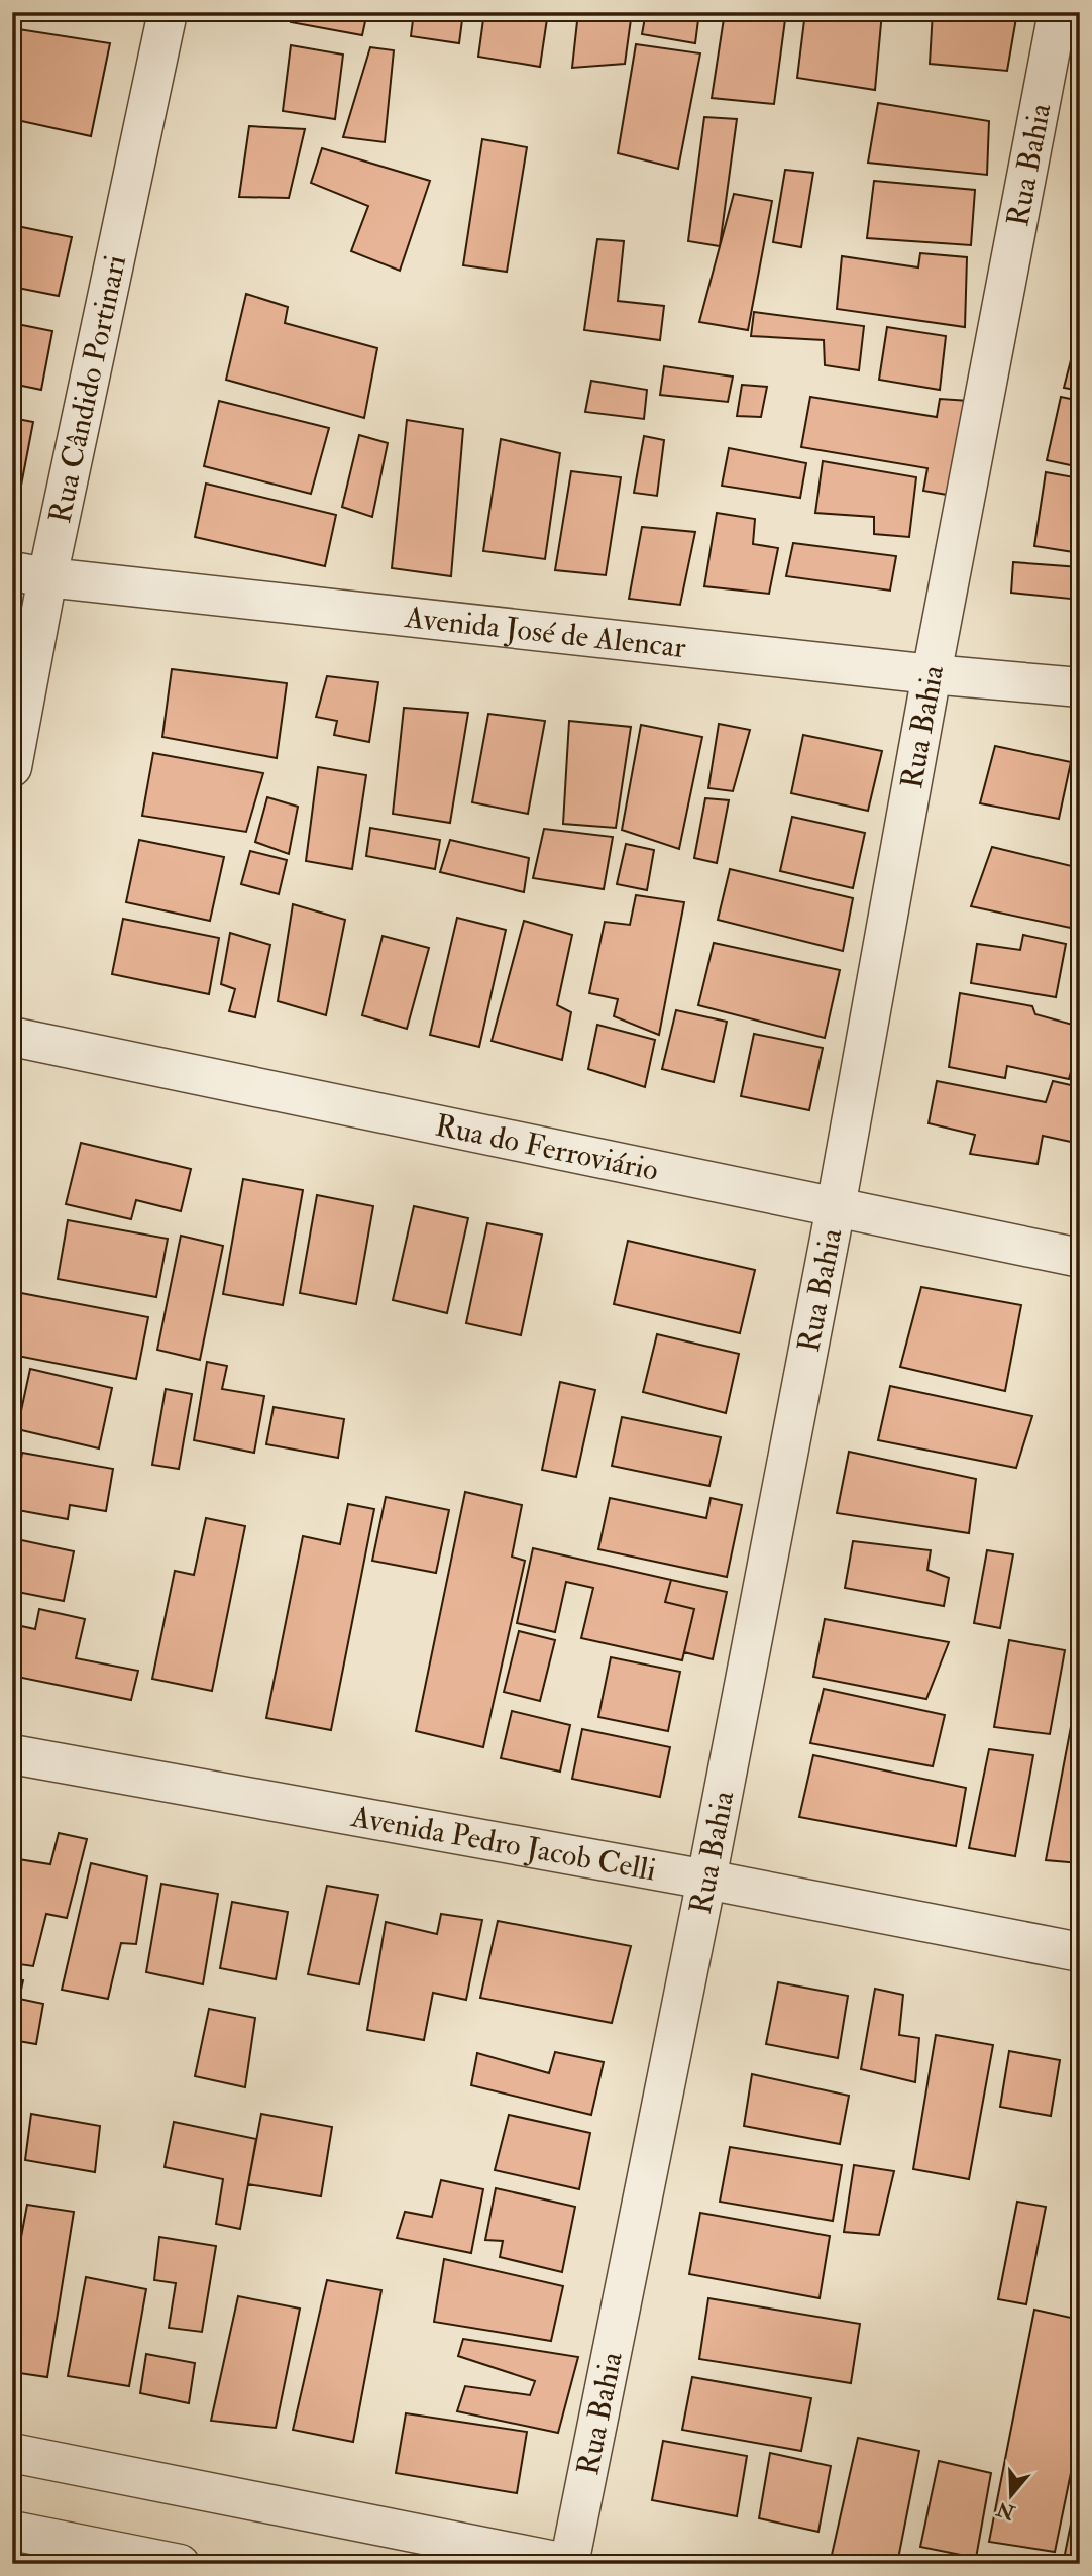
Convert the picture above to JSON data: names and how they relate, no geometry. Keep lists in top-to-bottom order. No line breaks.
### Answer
{"streets":{"street":["Rua Bahia","Rua Cândido Portinari","Avenida José de Alencar","Rua do Ferroviário","Avenida Pedro Jacob Celli"]},"crossings":[["Rua Bahia","Avenida José de Alencar"],["Rua Bahia","Rua do Ferroviário"],["Rua Bahia","Avenida Pedro Jacob Celli"],["Rua Cândido Portinari","Avenida José de Alencar"]],"north":"bottom"}
